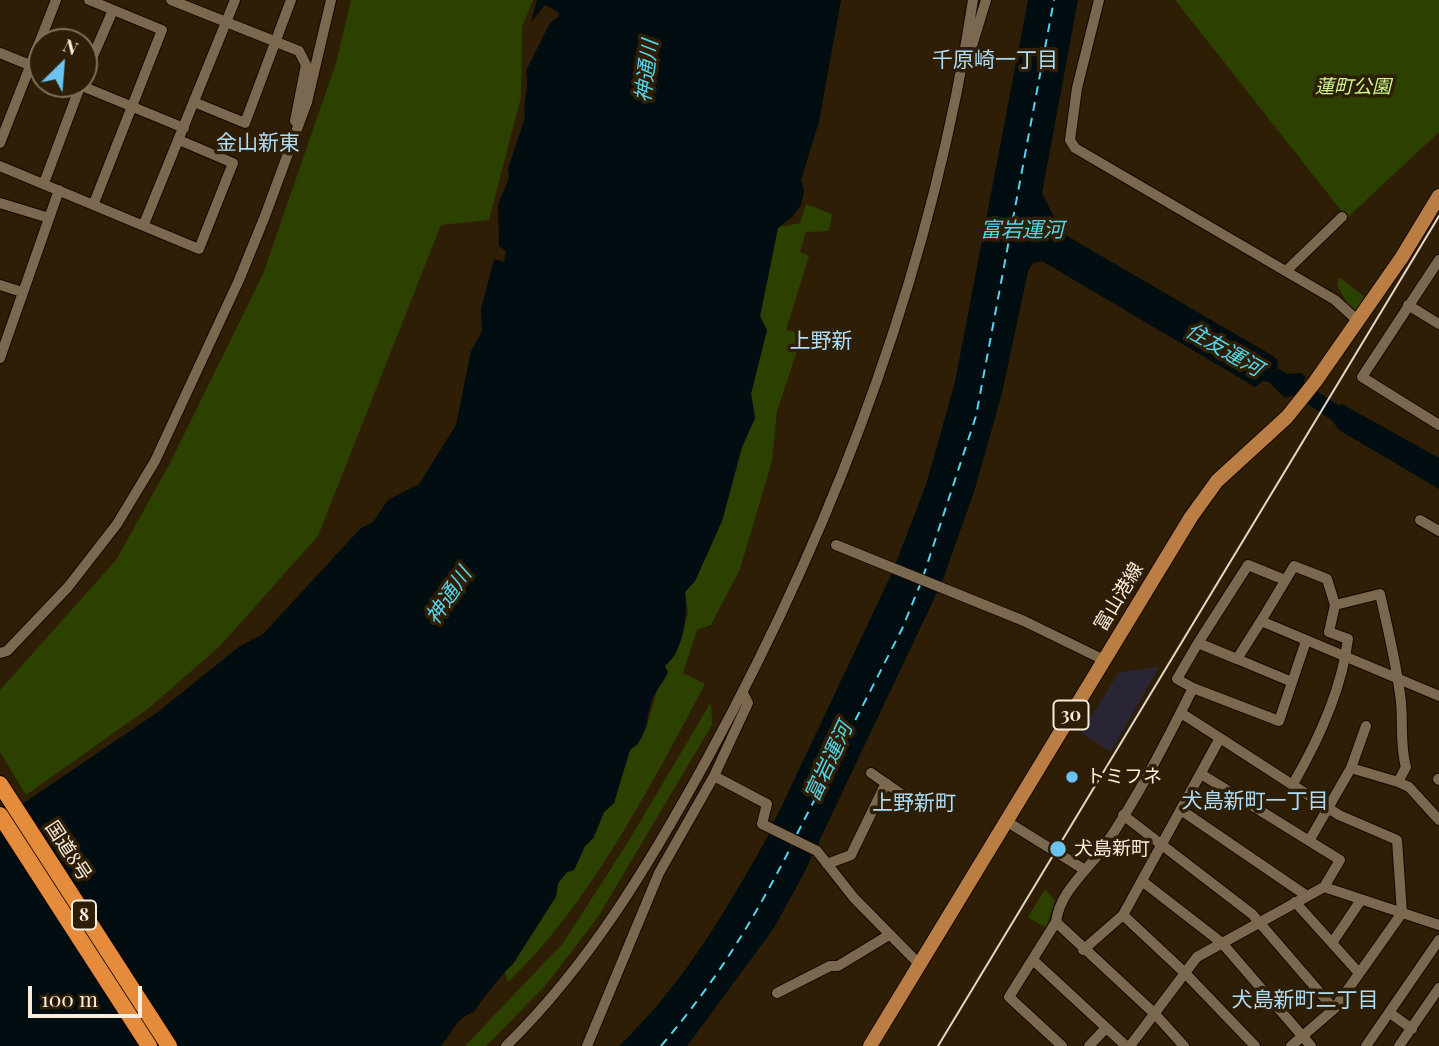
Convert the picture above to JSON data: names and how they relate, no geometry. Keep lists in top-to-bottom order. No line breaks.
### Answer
{"streets":{"highway":["国道8号","8"],"main road":["富山港線","30"]},"districts":["千原崎一丁目","金山新東","上野新","犬島新町一丁目","上野新町","犬島新町二丁目"],"water":["神通川","富岩運河","住友運河"],"parks":["蓮町公園"],"places":["トミフネ","犬島新町"],"scale_bar":"100 m","north":"top right"}
